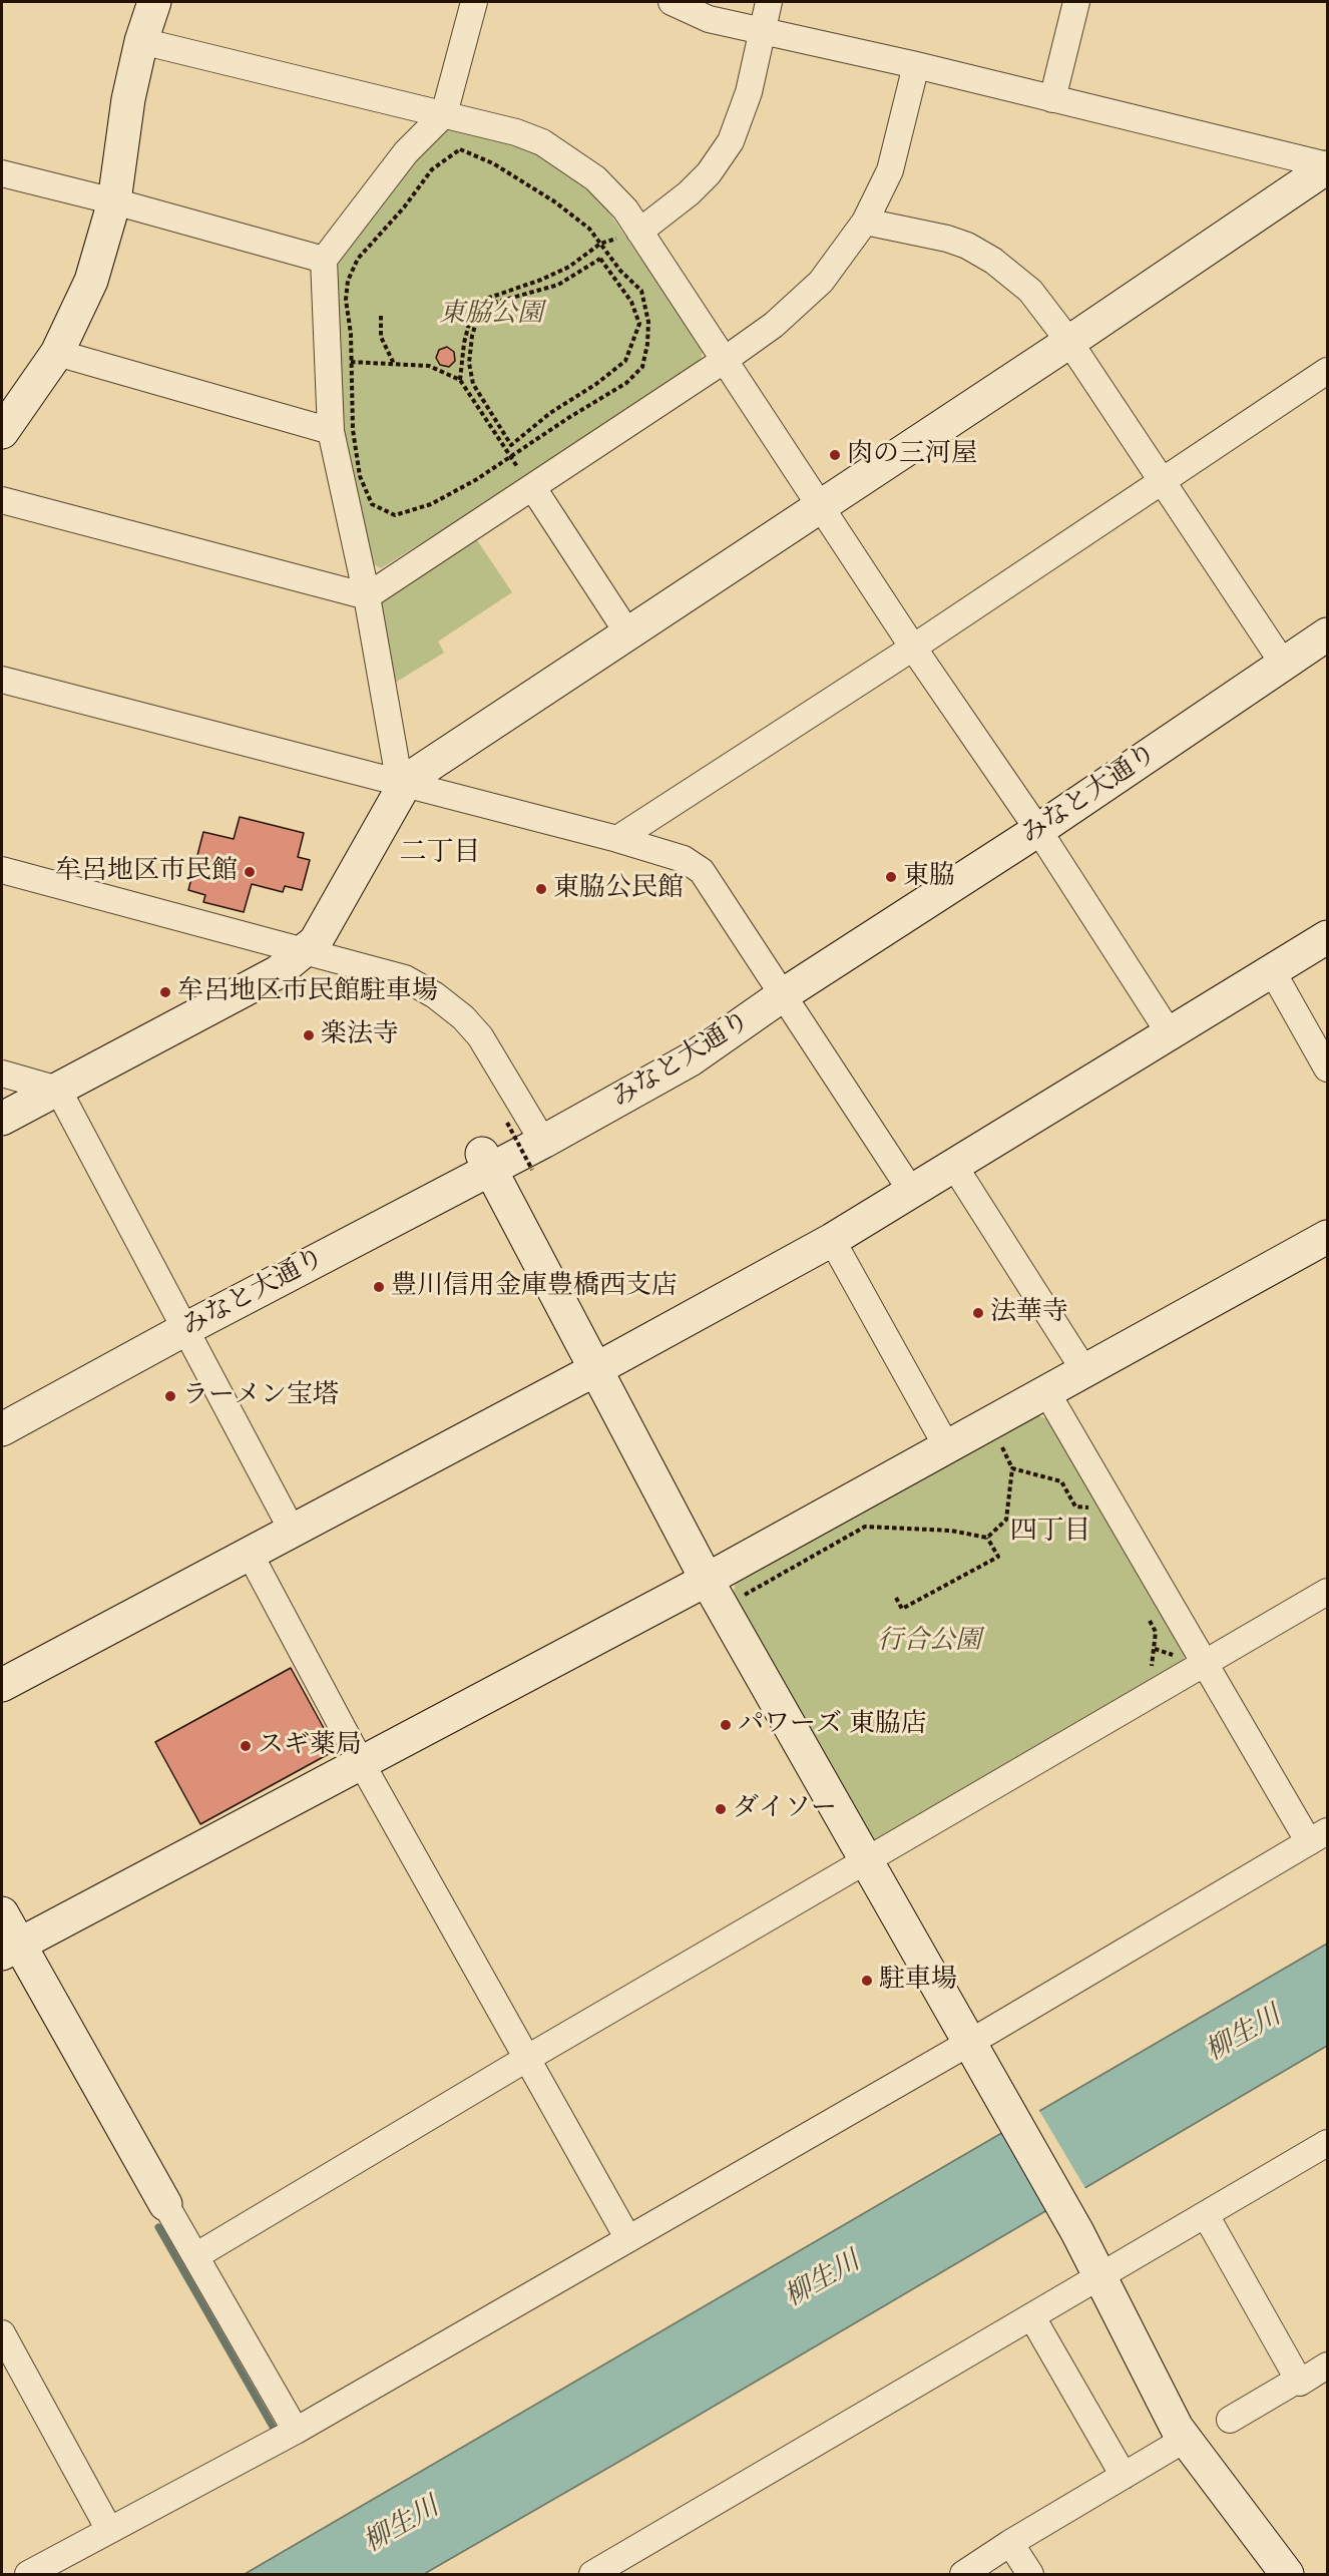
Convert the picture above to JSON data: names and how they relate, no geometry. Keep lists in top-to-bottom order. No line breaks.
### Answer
{"streets":{"street":["みなと大通り"]},"districts":["二丁目","四丁目"],"water":["柳生川"],"parks":["東脇公園","行合公園"],"places":["肉の三河屋","牟呂地区市民館","東脇","東脇公民館","牟呂地区市民館駐車場","楽法寺","豊川信用金庫豊橋西支店","法華寺","ラーメン宝塔","パワーズ 東脇店","スギ薬局","ダイソー","駐車場"]}
